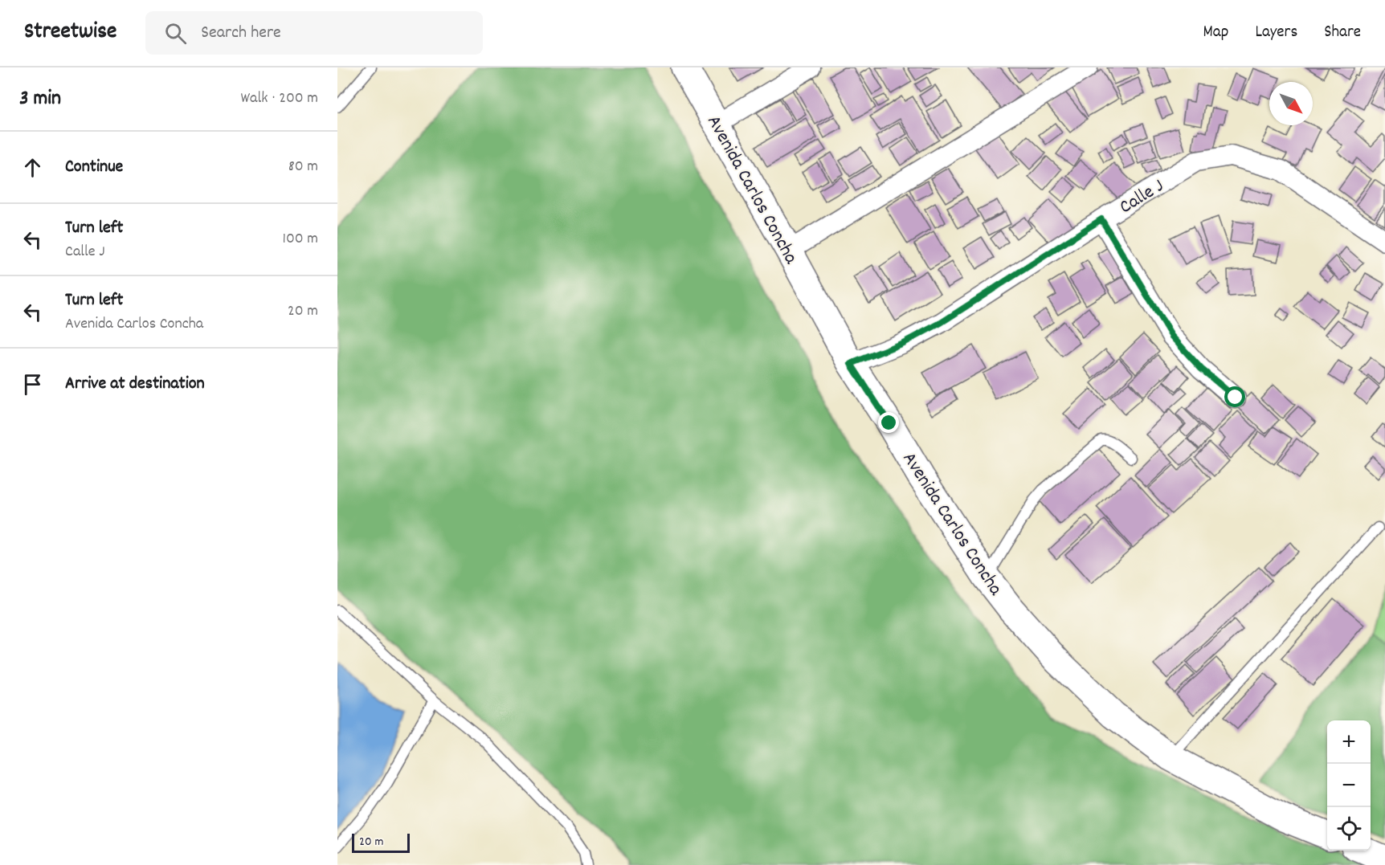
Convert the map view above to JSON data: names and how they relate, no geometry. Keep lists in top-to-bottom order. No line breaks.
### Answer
{"streets":{"street":["Avenida Carlos Concha","Calle J"]},"crossings":[["Avenida Carlos Concha","Calle J"]],"scale_bar":"20 m","north":"bottom right","page":{"header":"Streetwise","search":"Search here","nav":["Map","Layers","Share"],"heading":["3 min","Walk · 200 m"],"list":[["Continue","80 m"],["Turn left","Calle J","100 m"],["Turn left","Avenida Carlos Concha","20 m"],"Arrive at destination"],"map_buttons":["+","−"],"scale":"20 m"}}
